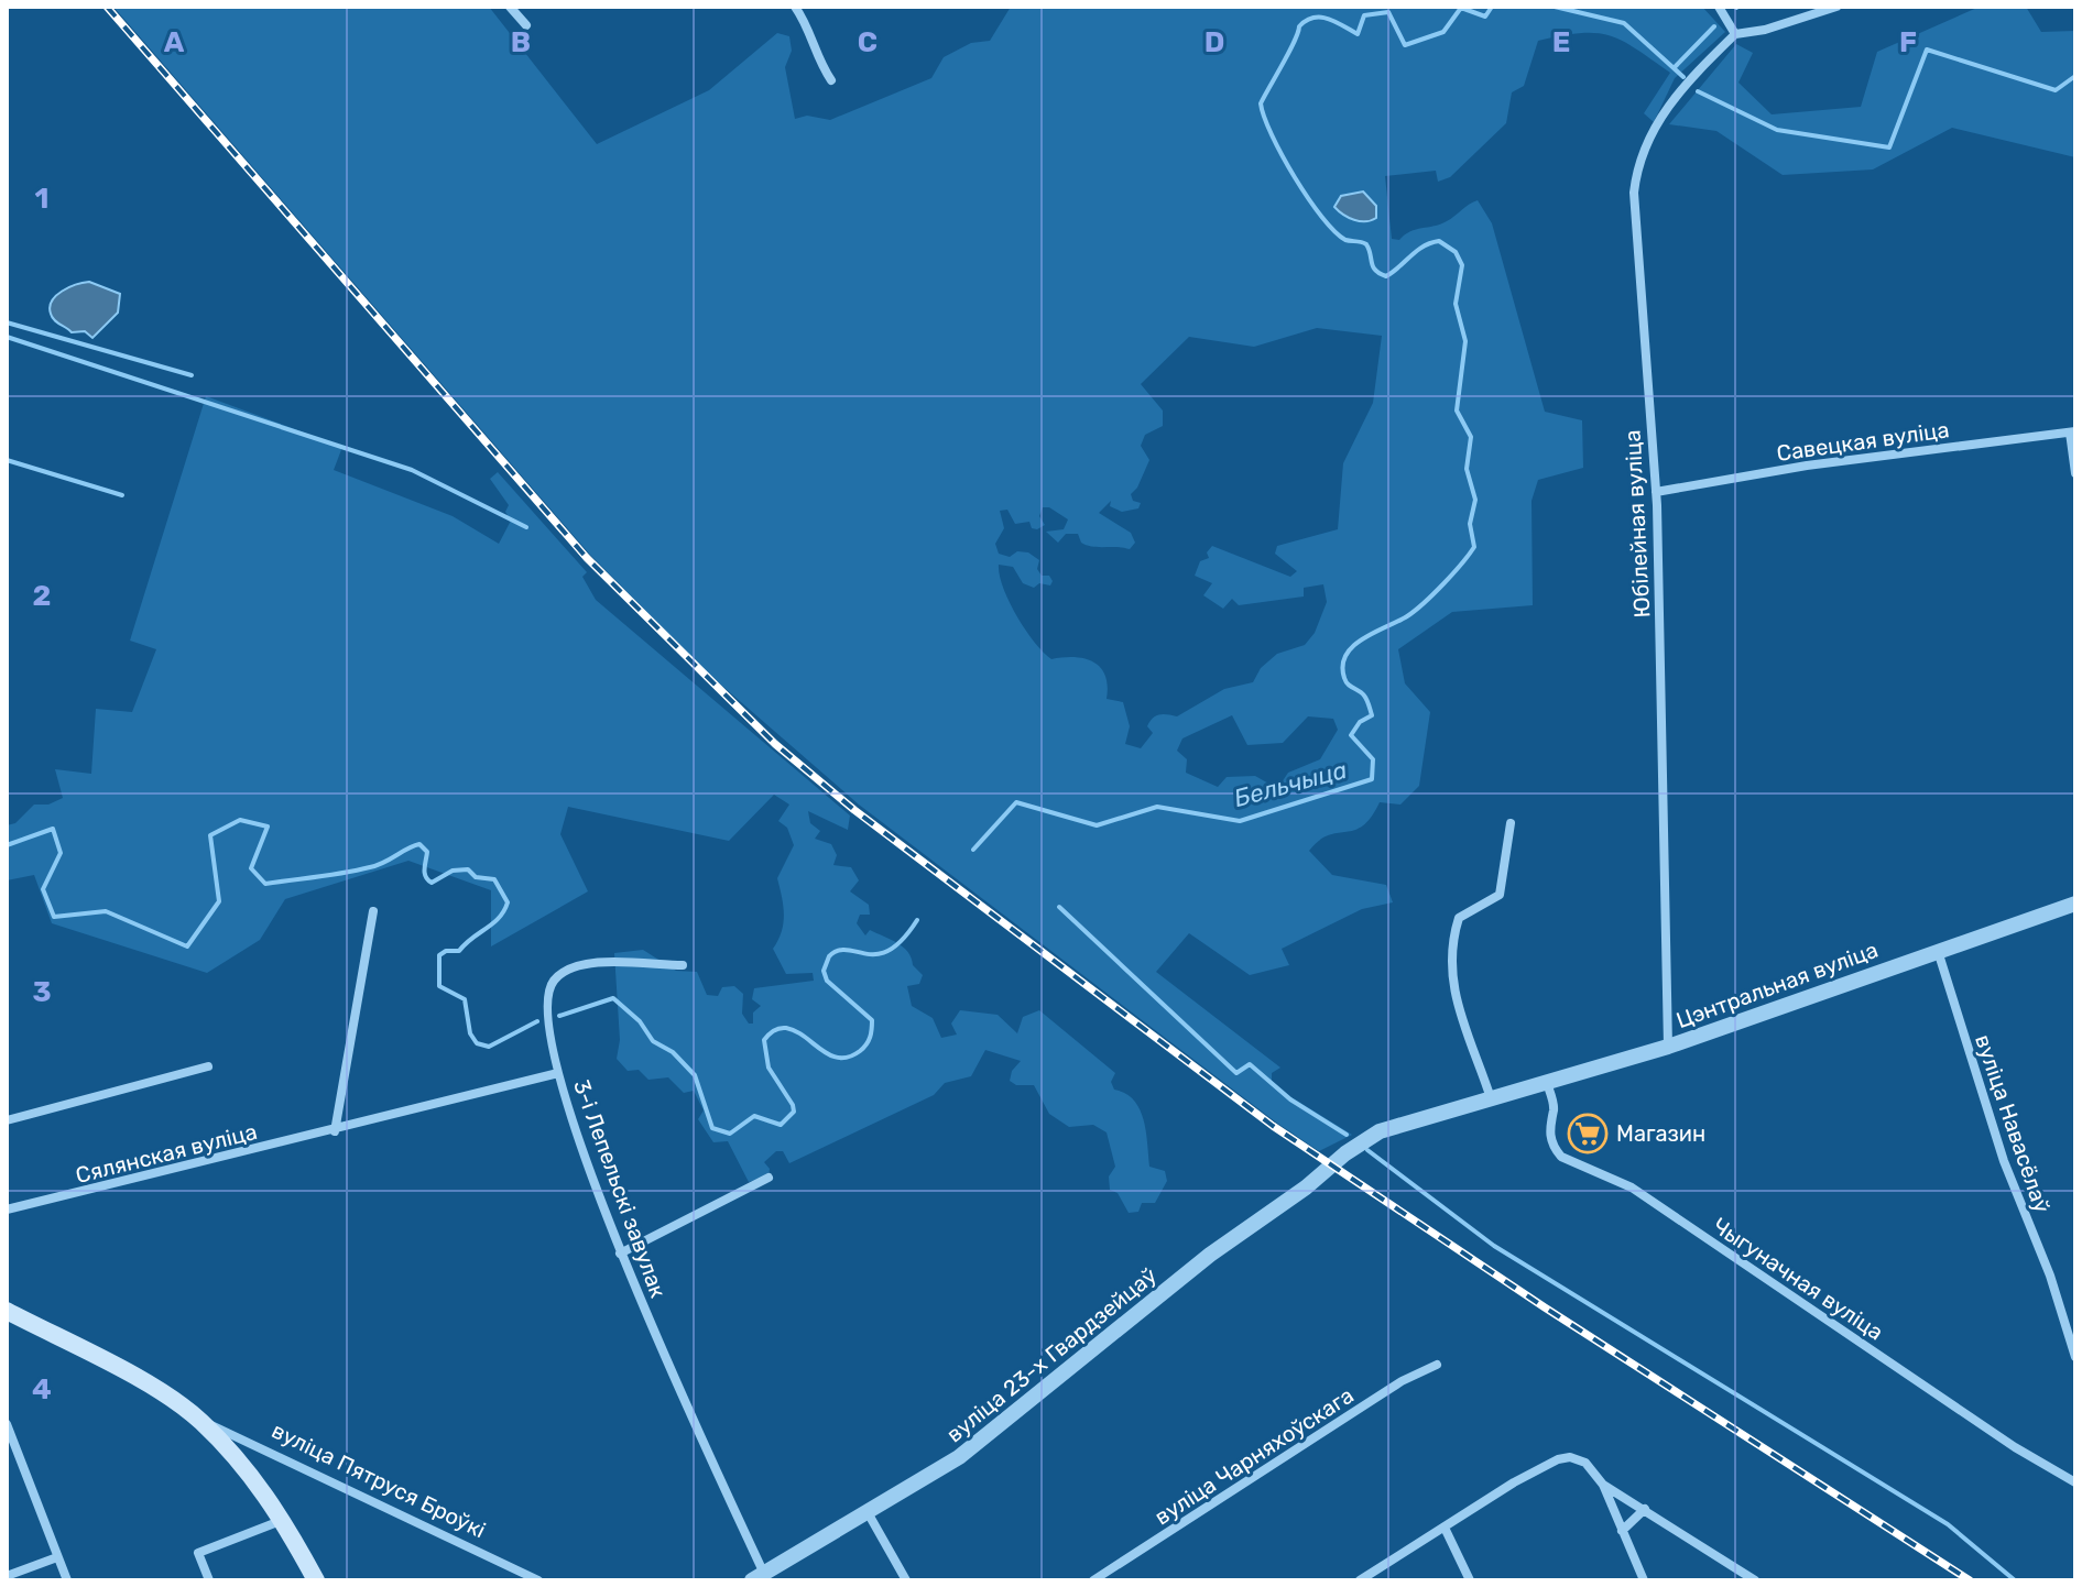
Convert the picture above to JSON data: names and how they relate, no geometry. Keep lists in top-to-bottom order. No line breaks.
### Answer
{"streets":{"main road":["вуліца Пятруся Броўкі"],"street":["Савецкая вуліца","Юбілейная вуліца","Цэнтральная вуліца","вуліца Навасёлаў","Сялянская вуліца","3-і Лепельскі завулак","Чыгуначная вуліца","вуліца 23-х Гвардзейцаў","вуліца Чарняхоўскага"]},"crossings":[["Савецкая вуліца","Юбілейная вуліца"],["Юбілейная вуліца","Цэнтральная вуліца"],["Цэнтральная вуліца","вуліца Навасёлаў"],["Цэнтральная вуліца","Чыгуначная вуліца"],["Цэнтральная вуліца","вуліца 23-х Гвардзейцаў"],["Сялянская вуліца","3-і Лепельскі завулак"],["3-і Лепельскі завулак","вуліца 23-х Гвардзейцаў"]],"water":["Бельчыца"],"places":{"supermarket":["Магазин"]},"grid":{"columns":["A","B","C","D","E","F"],"rows":["1","2","3","4"]}}
